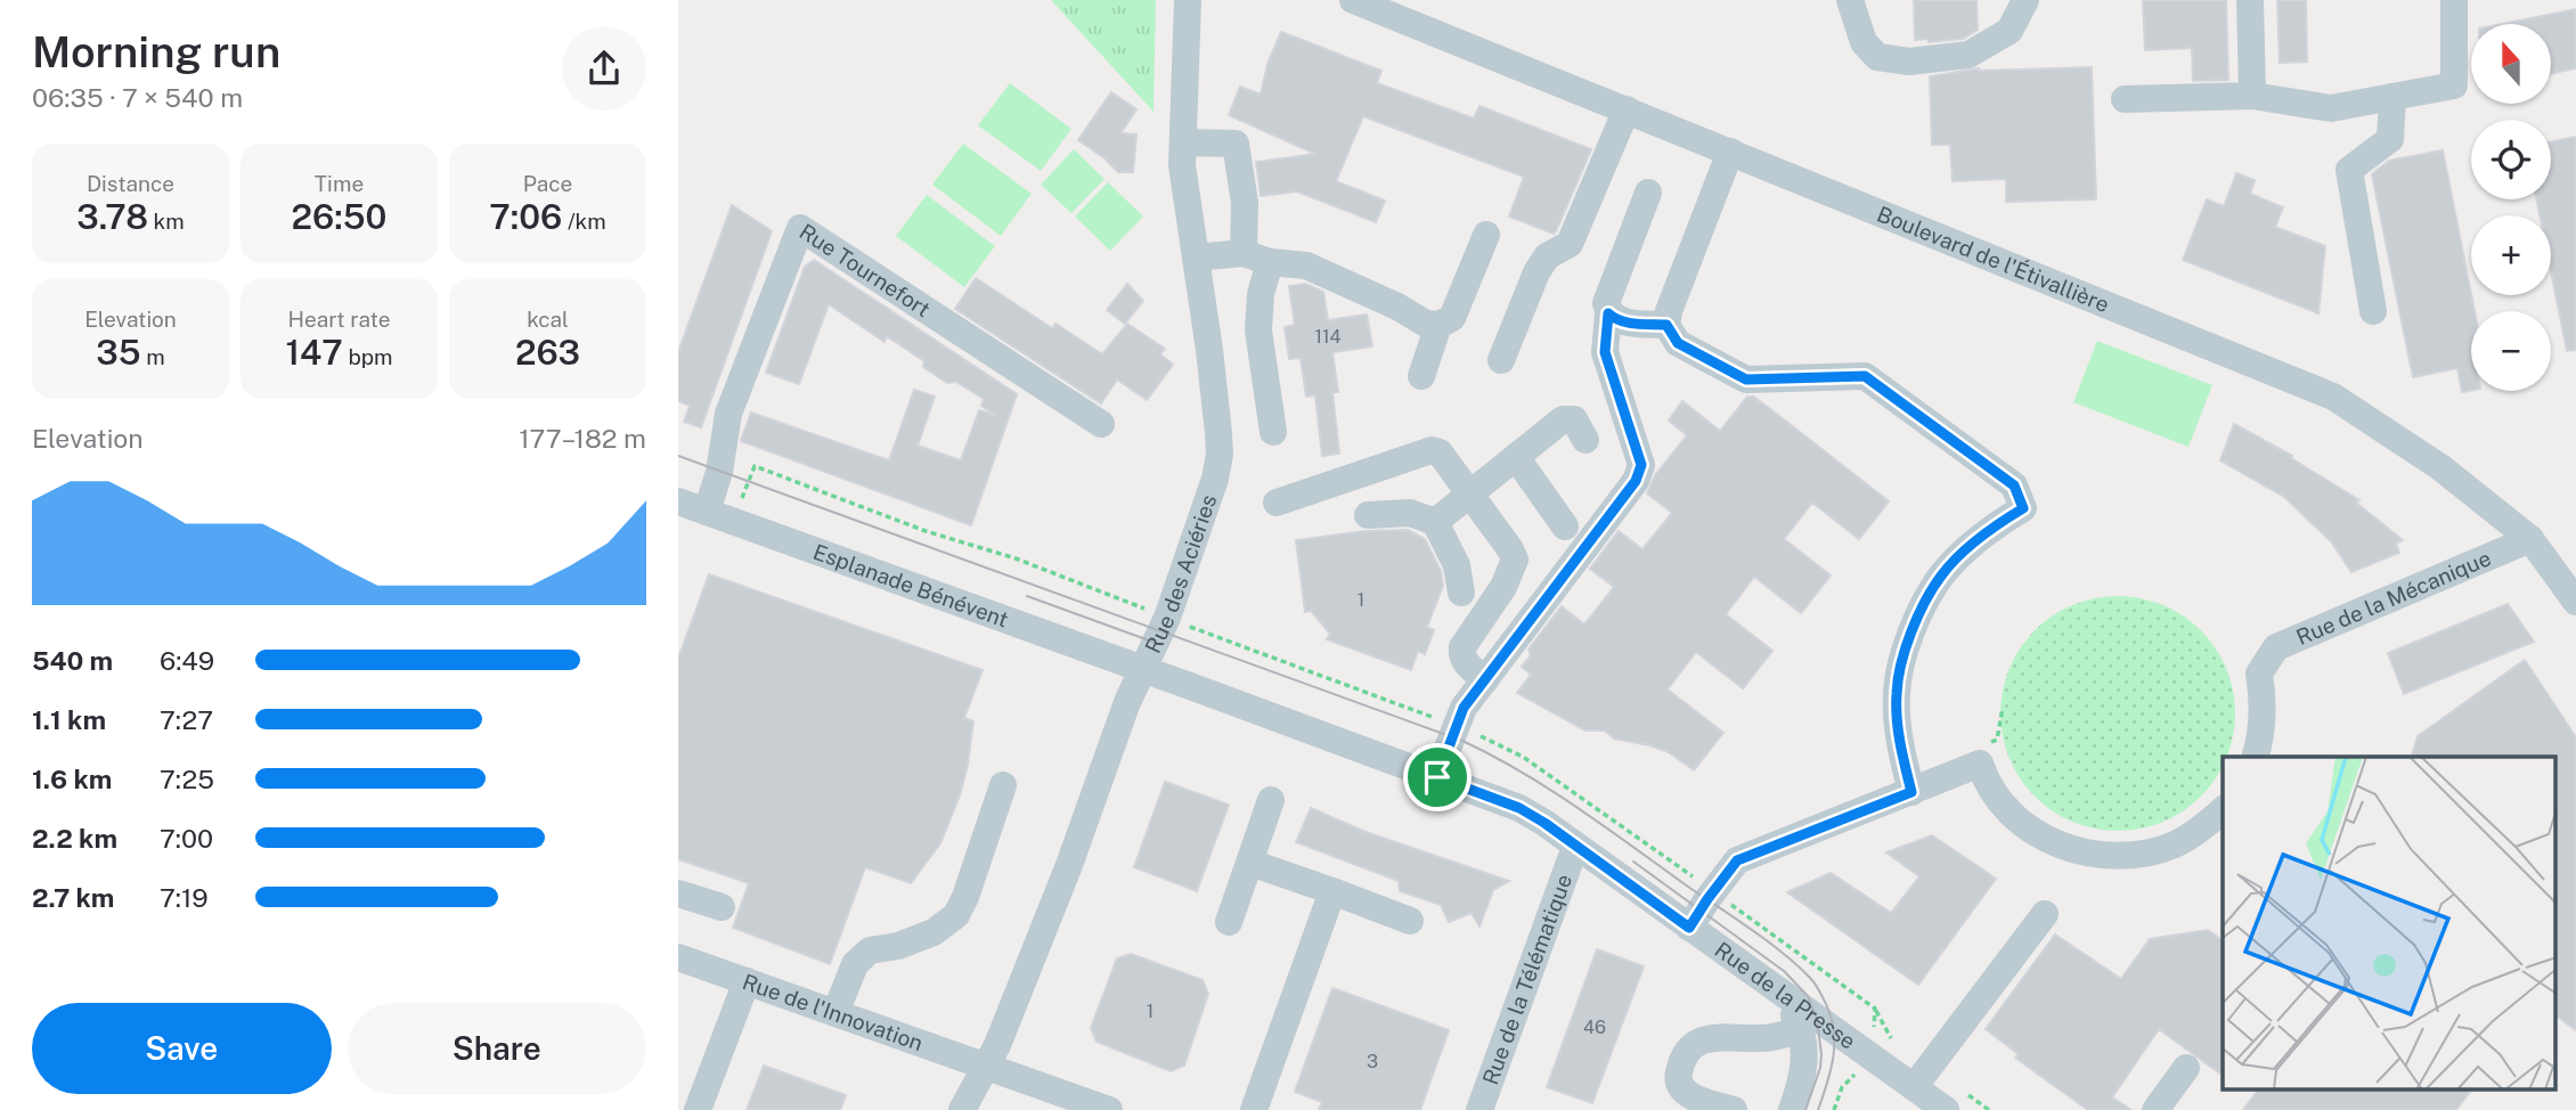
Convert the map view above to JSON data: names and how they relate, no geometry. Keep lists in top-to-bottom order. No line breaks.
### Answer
{"streets":{"street":["Boulevard de l'Étivallière","Rue Tournefort","Rue des Aciéries","Esplanade Bénévent","Rue de la Mécanique","Rue de la Télématique","Rue de la Presse","Rue de l'Innovation"]},"crossings":[["Boulevard de l'Étivallière","Rue de la Mécanique"],["Rue Tournefort","Esplanade Bénévent"],["Rue des Aciéries","Esplanade Bénévent"],["Rue des Aciéries","Rue de la Presse"],["Rue des Aciéries","Rue de l'Innovation"],["Esplanade Bénévent","Rue de la Presse"],["Rue de la Télématique","Rue de la Presse"]],"house_numbers":["114","1","1","46","3"],"north":"top","page":{"heading":["Morning run","06:35 · 7 × 540 m"],"map_buttons":["+","−"],"stats":[["Distance","3.78 km"],["Time","26:50"],["Pace","7:06 /km"],["Elevation","35 m"],["Heart rate","147 bpm"],["kcal","263"]],"chart":["Elevation","177–182 m"],"list":[{"name":"540 m","note":"6:49"},{"name":"1.1 km","note":"7:27"},{"name":"1.6 km","note":"7:25"},{"name":"2.2 km","note":"7:00"},{"name":"2.7 km","note":"7:19"}],"buttons":["Save","Share"]}}
